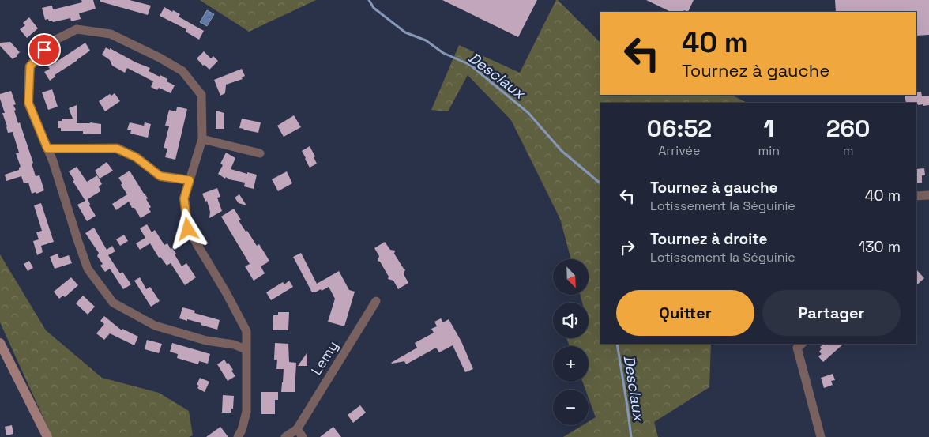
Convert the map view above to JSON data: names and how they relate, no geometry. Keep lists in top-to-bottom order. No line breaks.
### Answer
{"streets":{"street":["Lemy"]},"water":["Desclaux"],"north":"bottom right","page":{"turn":["40 m","Tournez à gauche"],"eta":["06:52","Arrivée","1","min","260","m"],"list":[{"name":"Tournez à gauche","note":"Lotissement la Séguinie","value":"40 m"},{"name":"Tournez à droite","note":"Lotissement la Séguinie","value":"130 m"}],"map_buttons":["+","−"],"buttons":["Quitter","Partager"]}}
